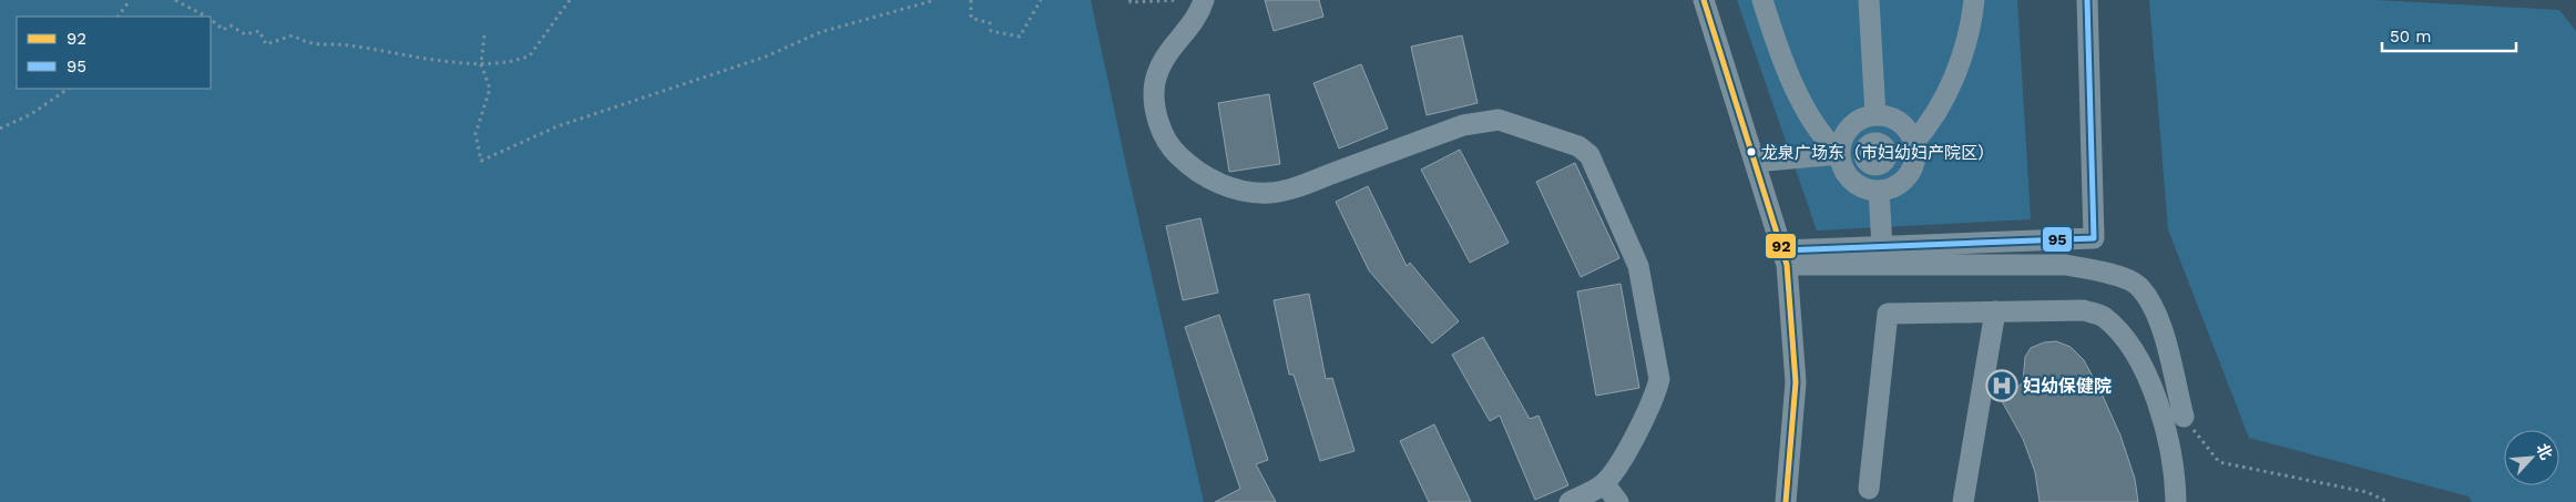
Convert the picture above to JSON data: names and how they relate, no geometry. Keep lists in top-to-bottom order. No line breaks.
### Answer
{"places":{"other":["龙泉广场东（市妇幼妇产院区）"],"hospital":["妇幼保健院"]},"lines":["transit line 92","transit line 95"],"legend":["92","95"],"scale_bar":"50 m","north":"top right"}
